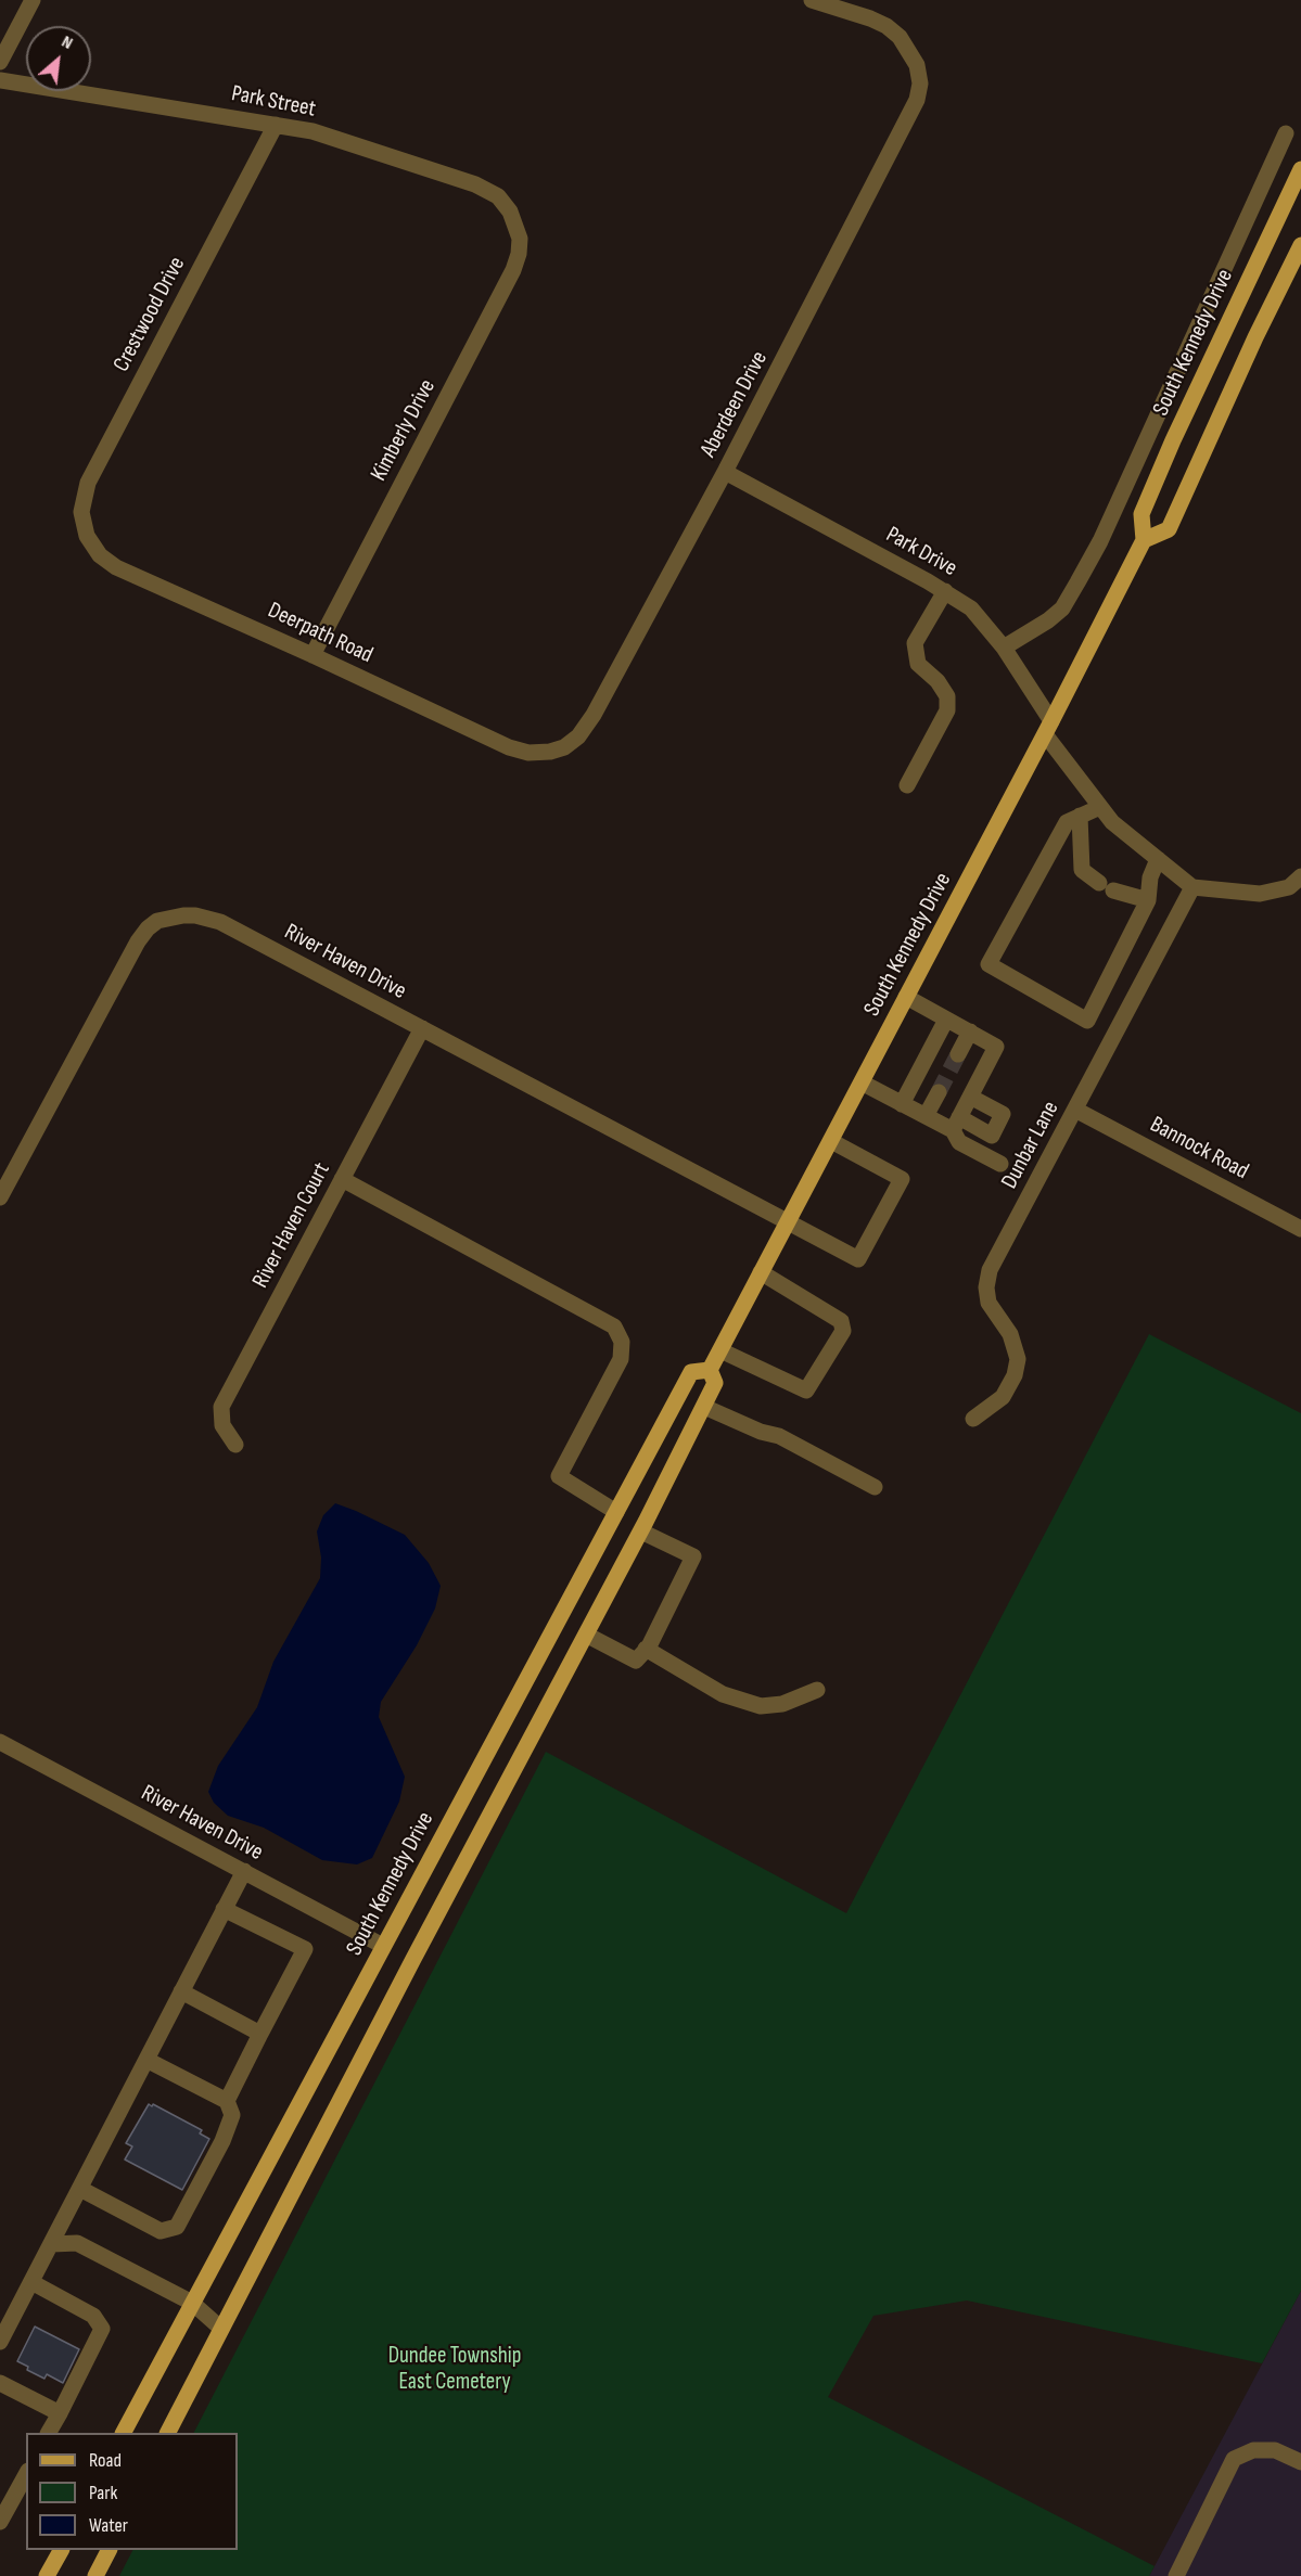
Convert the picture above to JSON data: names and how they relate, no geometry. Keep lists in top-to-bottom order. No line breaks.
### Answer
{"streets":{"main road":["South Kennedy Drive"],"street":["Park Street","Crestwood Drive","Aberdeen Drive","Kimberly Drive","Park Drive","Deerpath Road","River Haven Drive","Dunbar Lane","Bannock Road","River Haven Court"]},"crossings":[["Park Street","Crestwood Drive"],["Park Street","Kimberly Drive"],["Crestwood Drive","Deerpath Road"],["South Kennedy Drive","Park Drive"],["South Kennedy Drive","River Haven Drive"],["Aberdeen Drive","Park Drive"],["Aberdeen Drive","Deerpath Road"],["Kimberly Drive","Deerpath Road"],["Park Drive","Dunbar Lane"],["River Haven Drive","River Haven Court"],["Dunbar Lane","Bannock Road"]],"parks":["Dundee Township East Cemetery"],"legend":["Road","Park","Water"],"north":"top right"}
